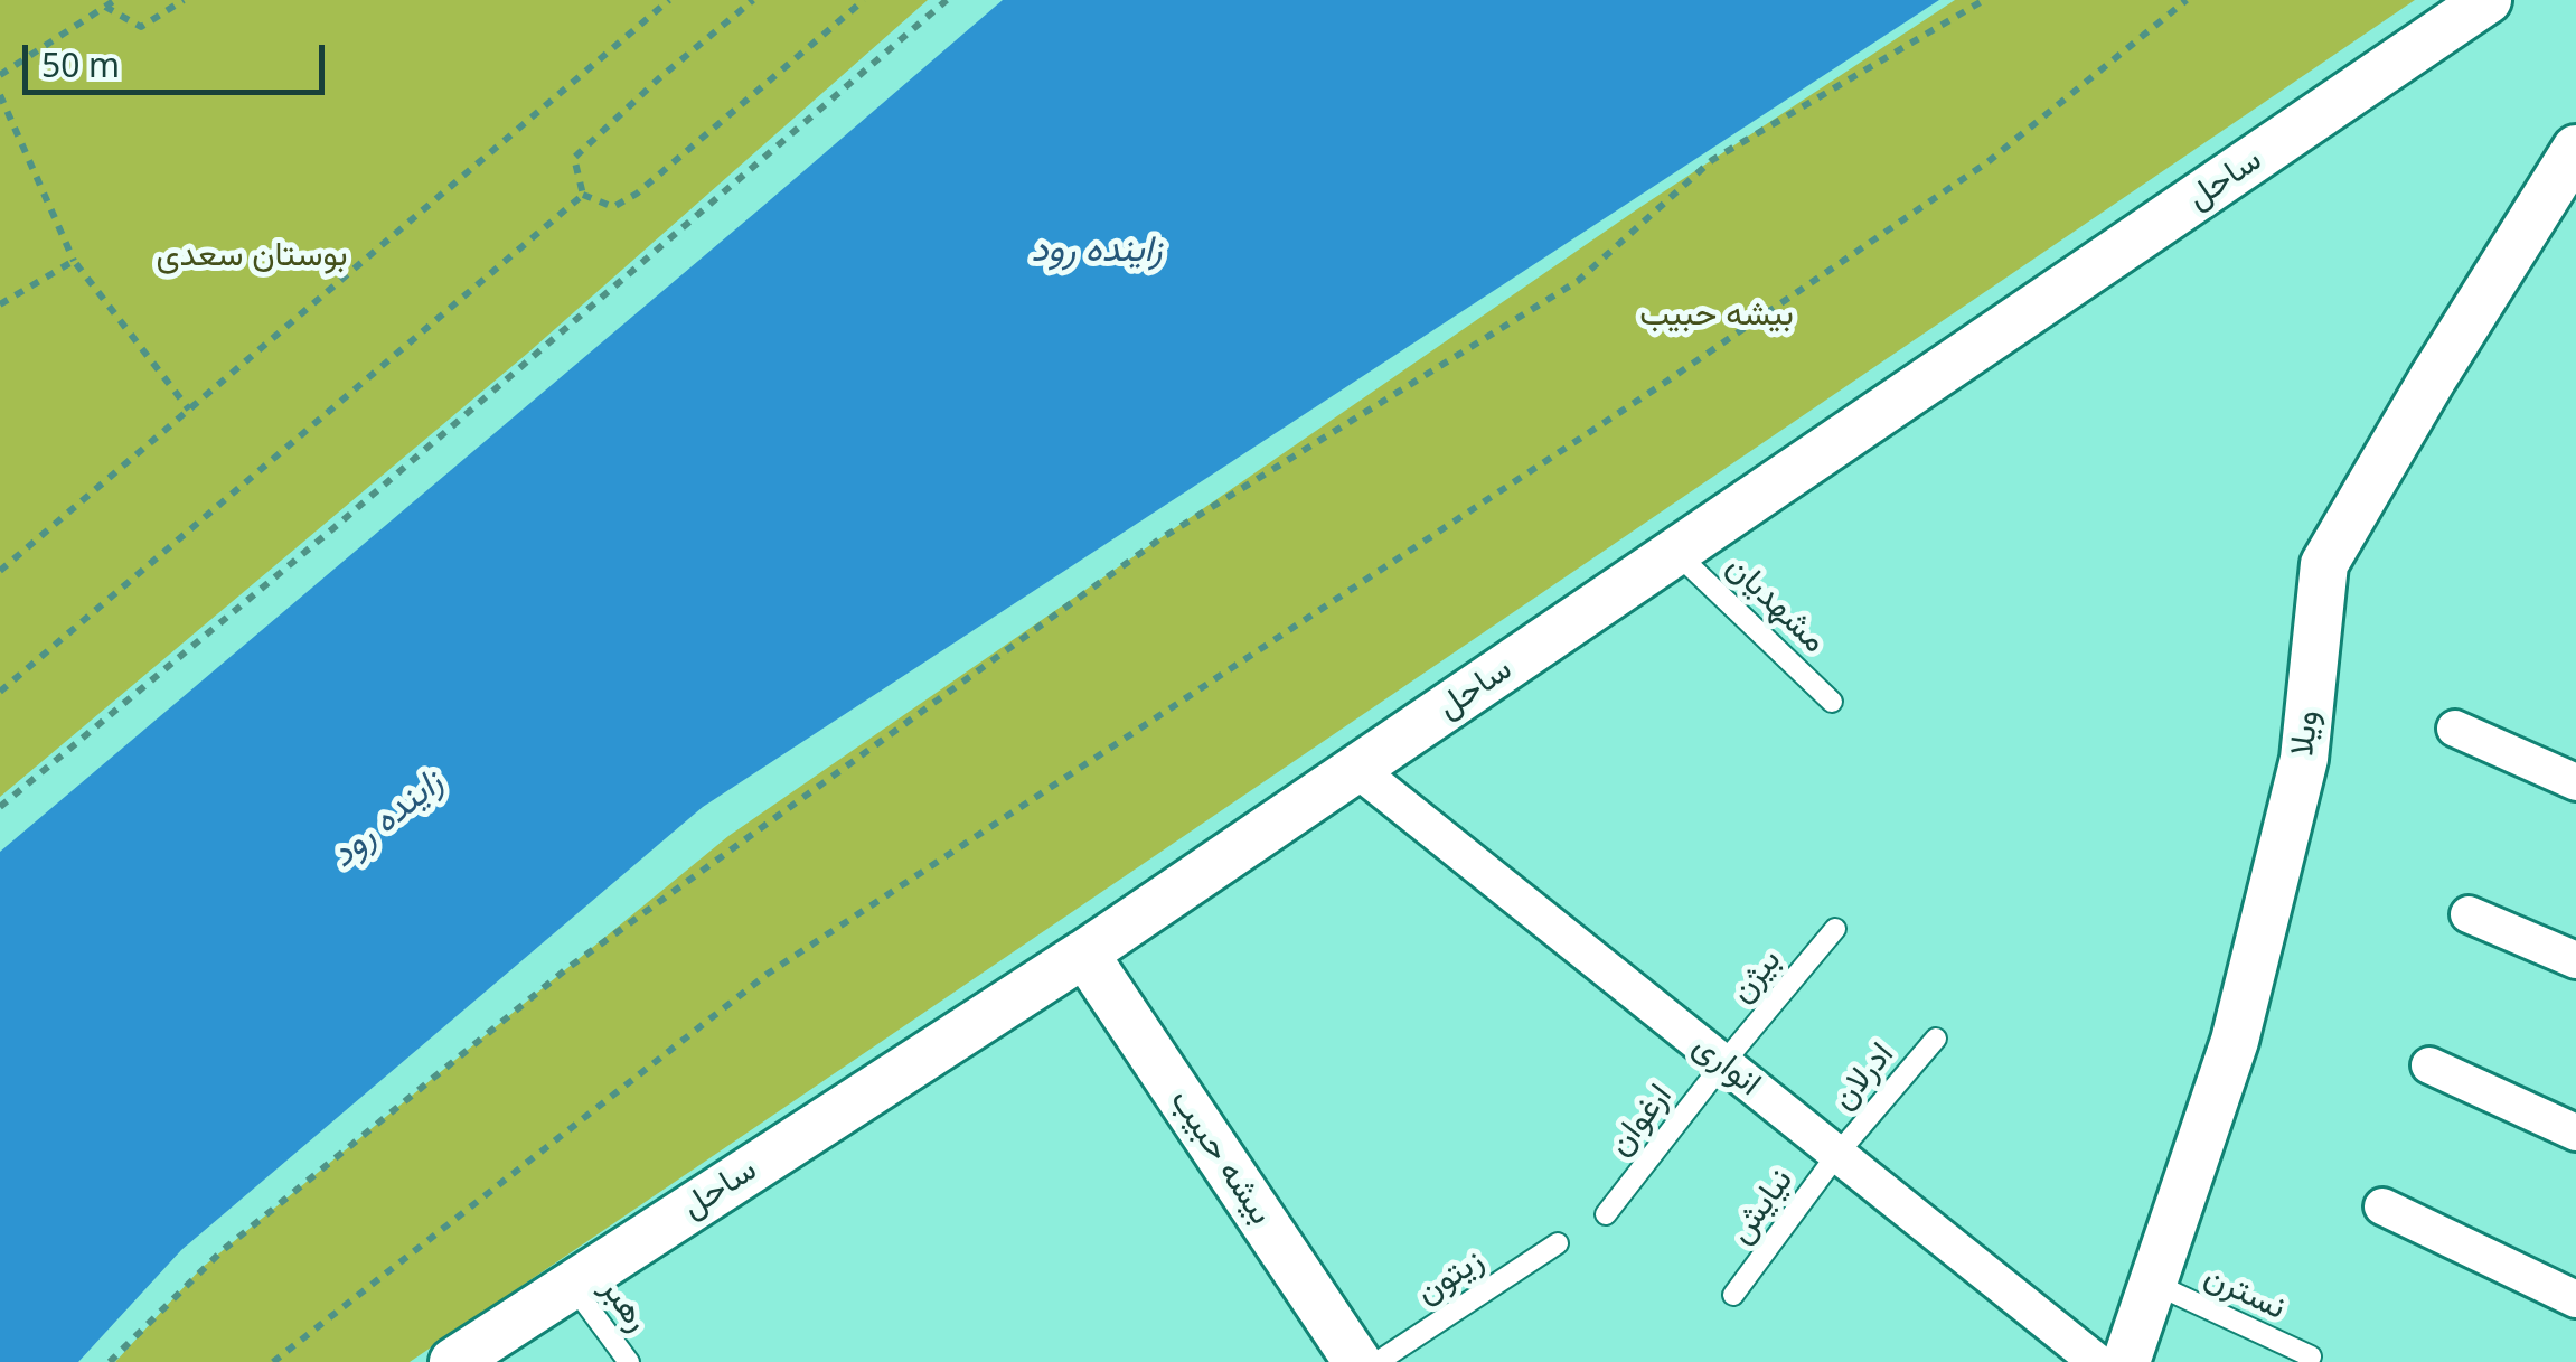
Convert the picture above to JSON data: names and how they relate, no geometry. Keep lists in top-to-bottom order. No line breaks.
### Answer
{"streets":{"street":["ساحل","ویلا","انواری","بیشه حبیب"],"lane":["مشهدیان","بیژن","ادرلان","ارغوان","نیایش","زیتون","نسترن","رهبر"]},"crossings":[["ساحل","مشهدیان"],["ساحل","انواری"],["ساحل","بیشه حبیب"],["ساحل","رهبر"],["ویلا","نسترن"],["بیژن","انواری"],["بیژن","ارغوان"],["انواری","ادرلان"],["انواری","ارغوان"],["انواری","نیایش"],["ادرلان","نیایش"]],"water":["زاینده رود"],"parks":["بوستان سعدی","بیشه حبیب"],"scale_bar":"50 m"}
